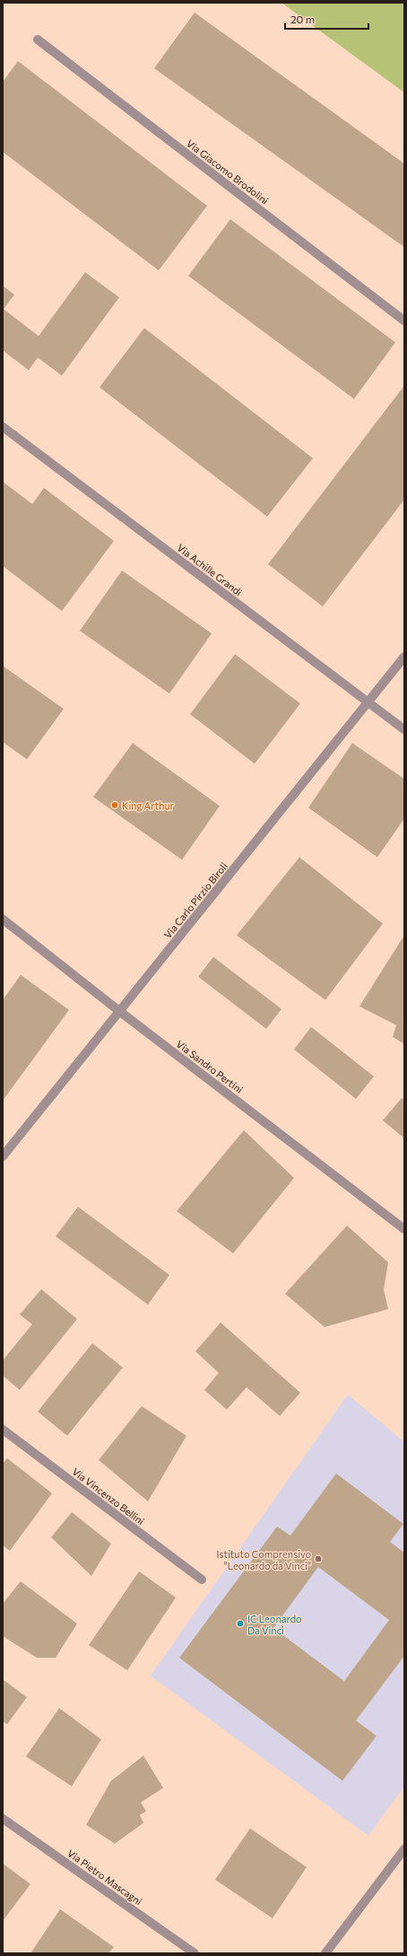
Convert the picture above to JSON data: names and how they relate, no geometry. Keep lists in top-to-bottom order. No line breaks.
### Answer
{"streets":{"street":["Via Giacomo Brodolini","Via Achille Grandi","Via Carlo Pirzio Biroli","Via Sandro Pertini","Via Vincenzo Bellini","Via Pietro Mascagni"]},"crossings":[["Via Achille Grandi","Via Carlo Pirzio Biroli"],["Via Carlo Pirzio Biroli","Via Sandro Pertini"]],"places":["King Arthur","Istituto Comprensivo \"Leonardo da Vinci\"","IC Leonardo Da Vinci"],"scale_bar":"20 m"}
